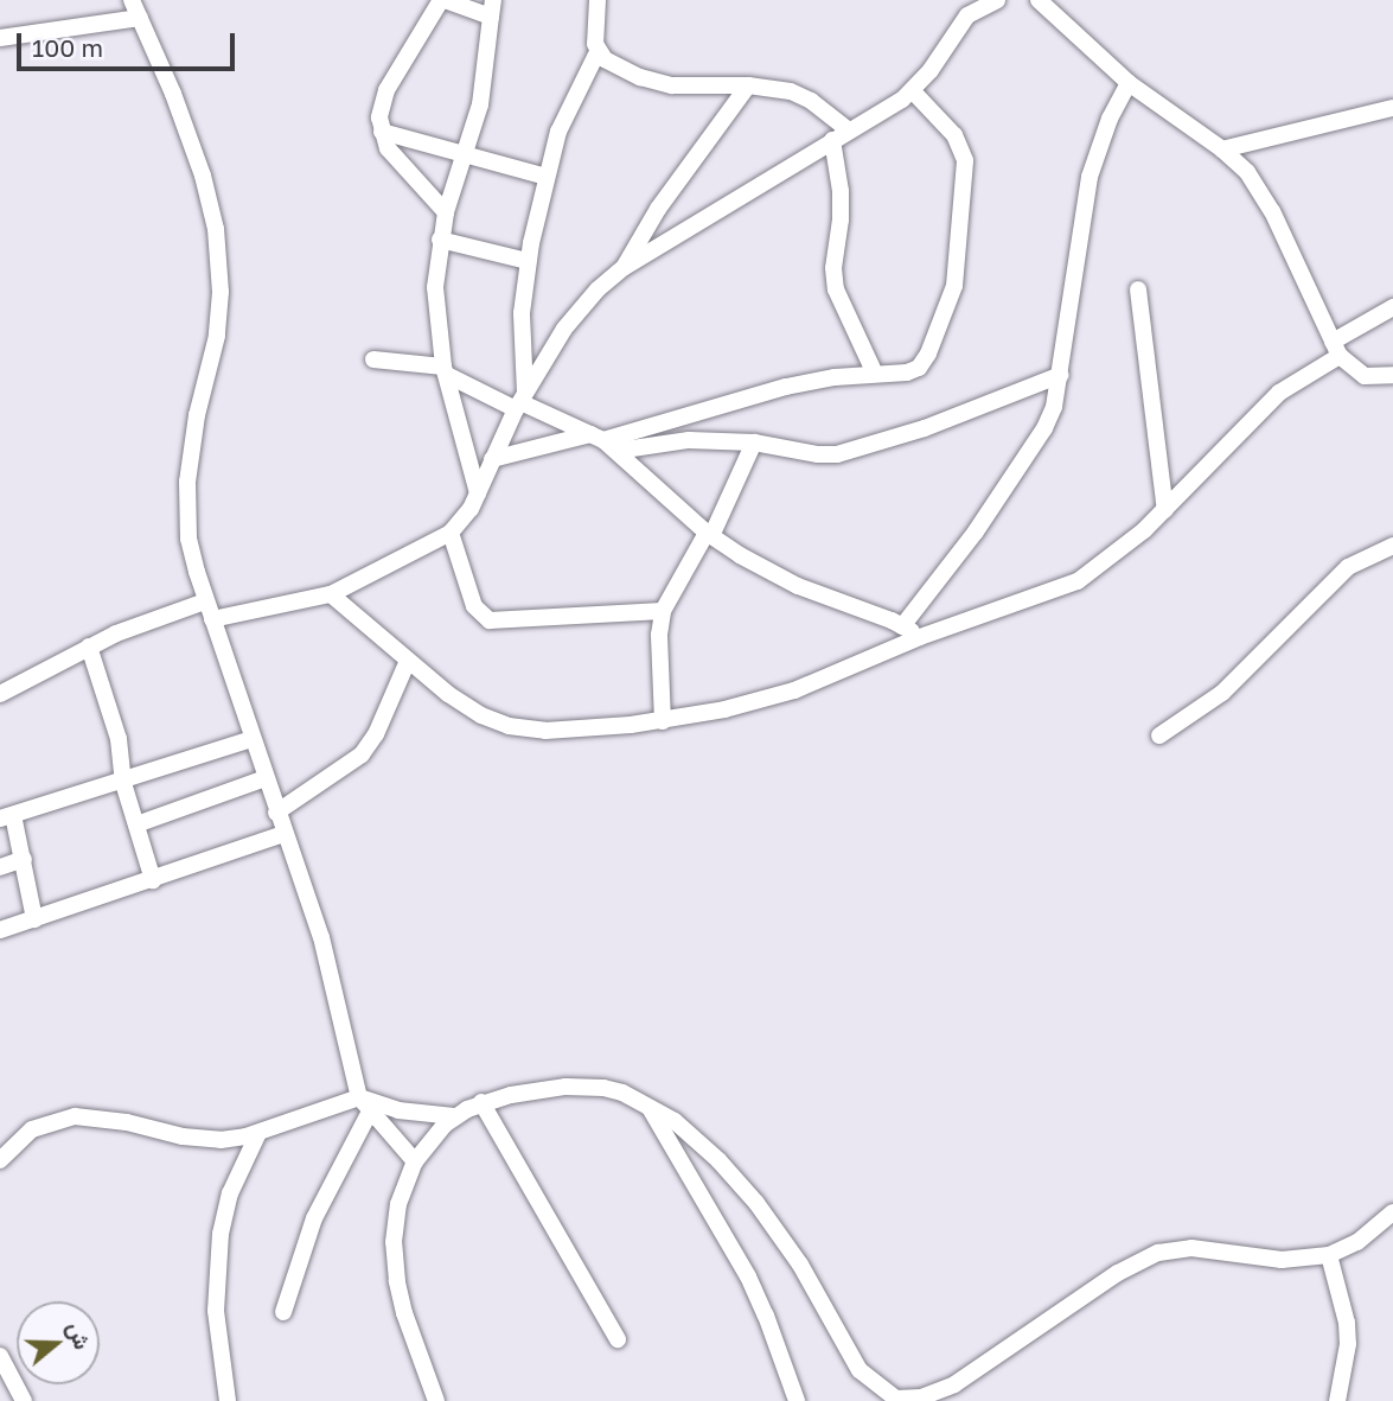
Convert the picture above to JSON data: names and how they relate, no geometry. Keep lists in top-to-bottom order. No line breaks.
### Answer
{"scale_bar":"100 m","north":"right"}
